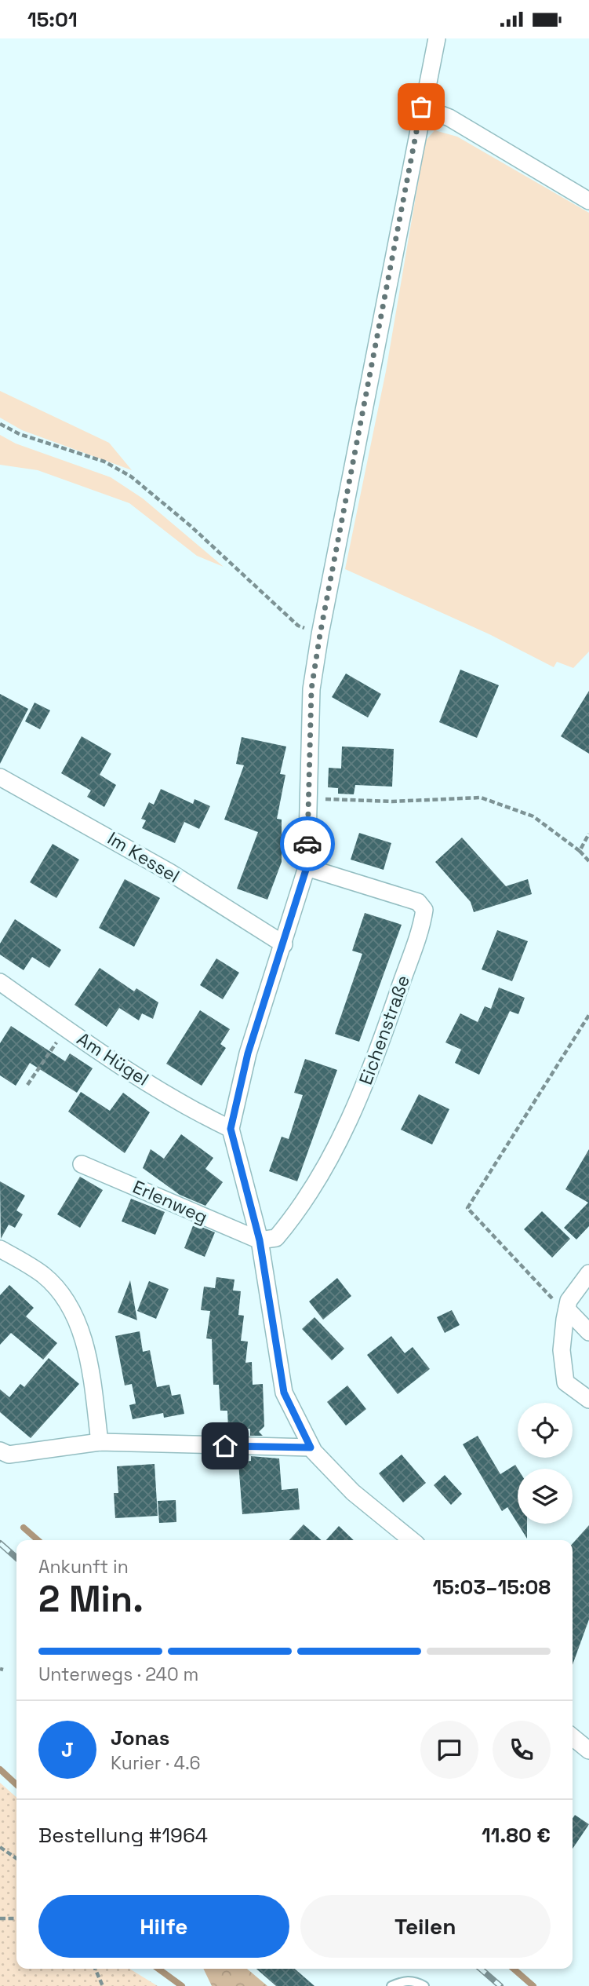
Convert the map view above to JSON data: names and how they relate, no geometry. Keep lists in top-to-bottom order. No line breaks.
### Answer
{"streets":{"street":["Im Kessel","Eichenstraße","Am Hügel","Erlenweg"]},"crossings":[["Eichenstraße","Erlenweg"]],"page":{"status":"15:01","heading":["2 Min.","Ankunft in","15:03–15:08"],"panel":["Jonas","Kurier · 4.6","Bestellung #1964","11.80 €"],"bar":"Unterwegs · 240 m","round":"J","buttons":["Hilfe","Teilen"]}}
